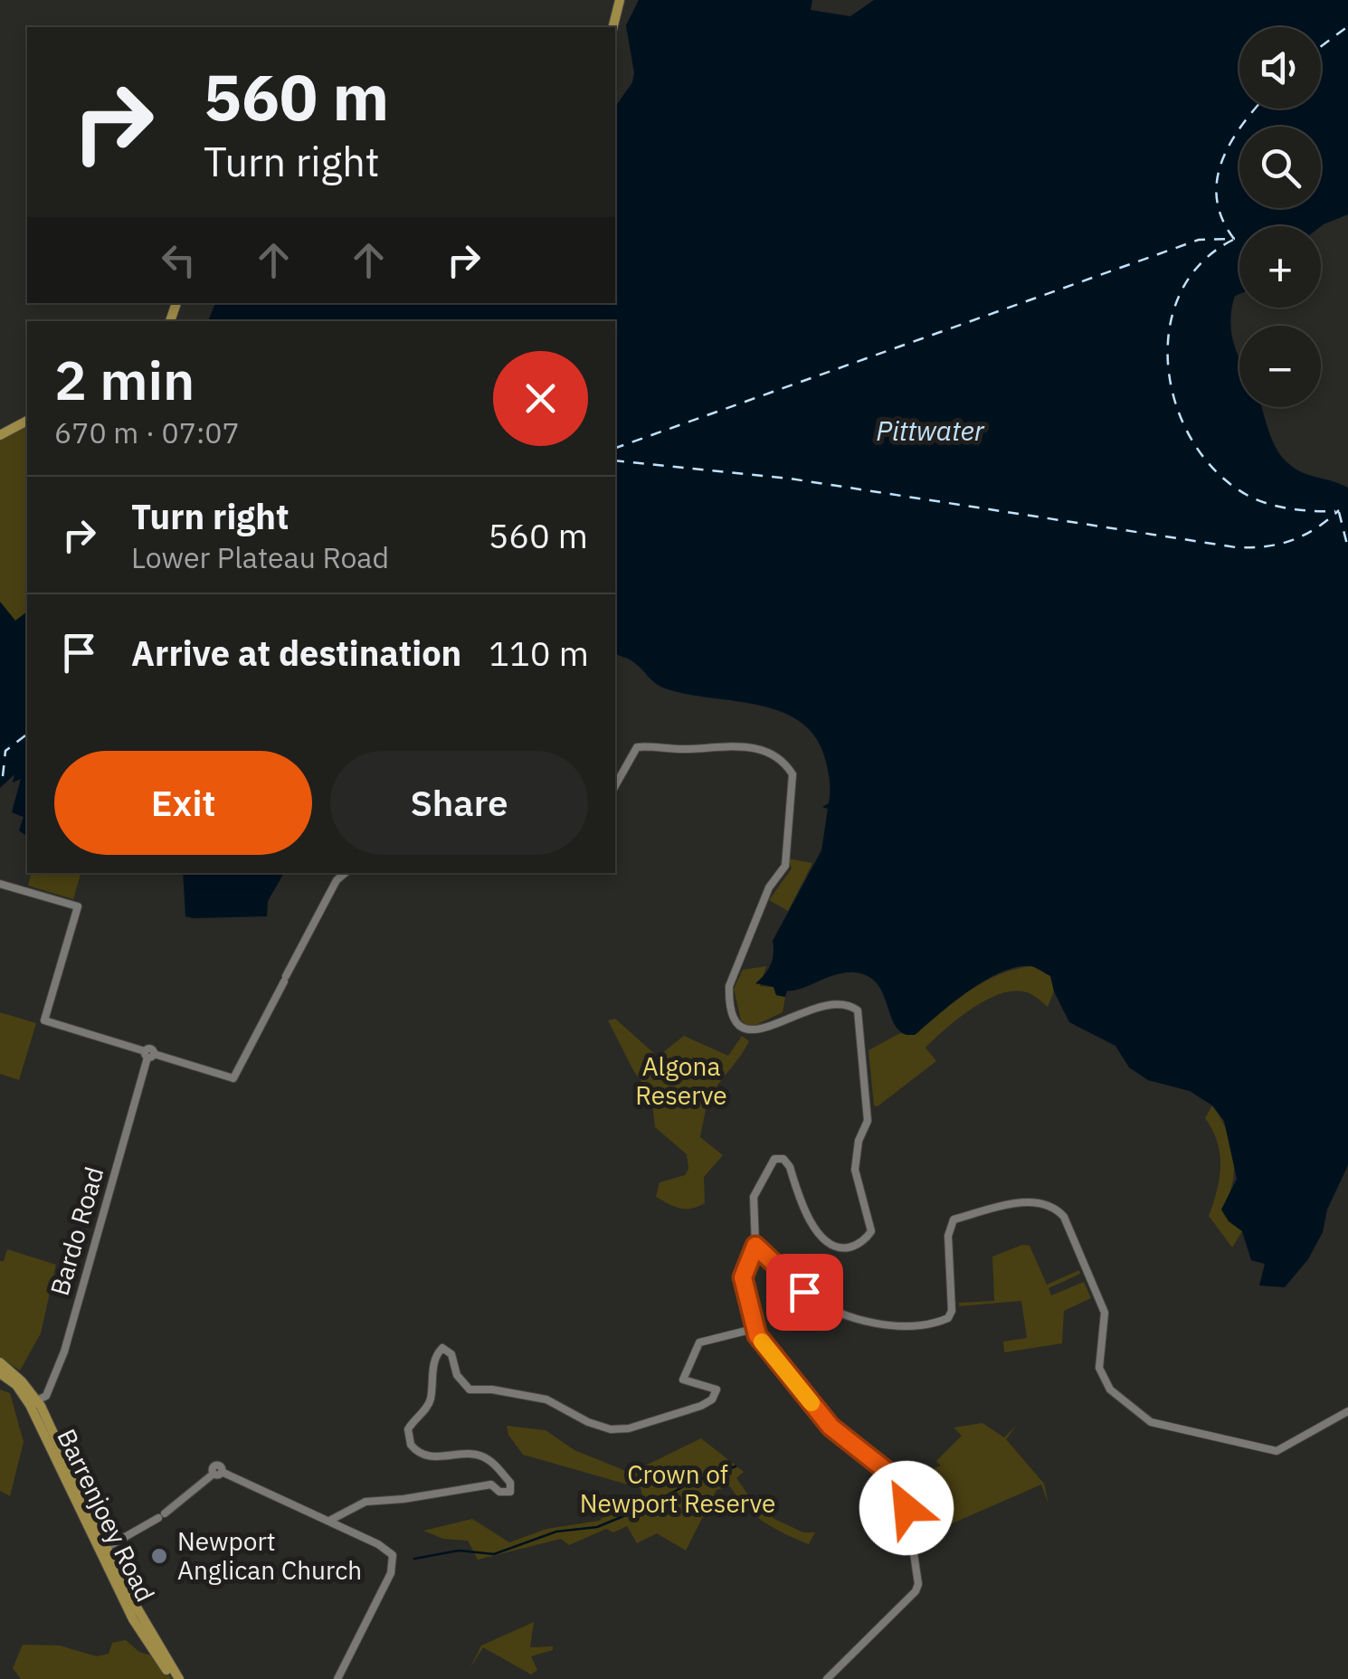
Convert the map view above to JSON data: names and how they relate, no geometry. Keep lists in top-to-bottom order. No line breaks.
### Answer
{"streets":{"main road":["Barrenjoey Road"],"street":["Bardo Road"]},"crossings":[["Bardo Road","Barrenjoey Road"]],"water":["Pittwater"],"parks":["Algona Reserve","Crown of Newport Reserve"],"places":["Newport Anglican Church"],"page":{"map_buttons":["+","−"],"turn":["560 m","Turn right"],"heading":["2 min","670 m · 07:07"],"list":[{"name":"Turn right","note":"Lower Plateau Road","value":"560 m"},{"name":"Arrive at destination","value":"110 m"}],"buttons":["Exit","Share"]}}
